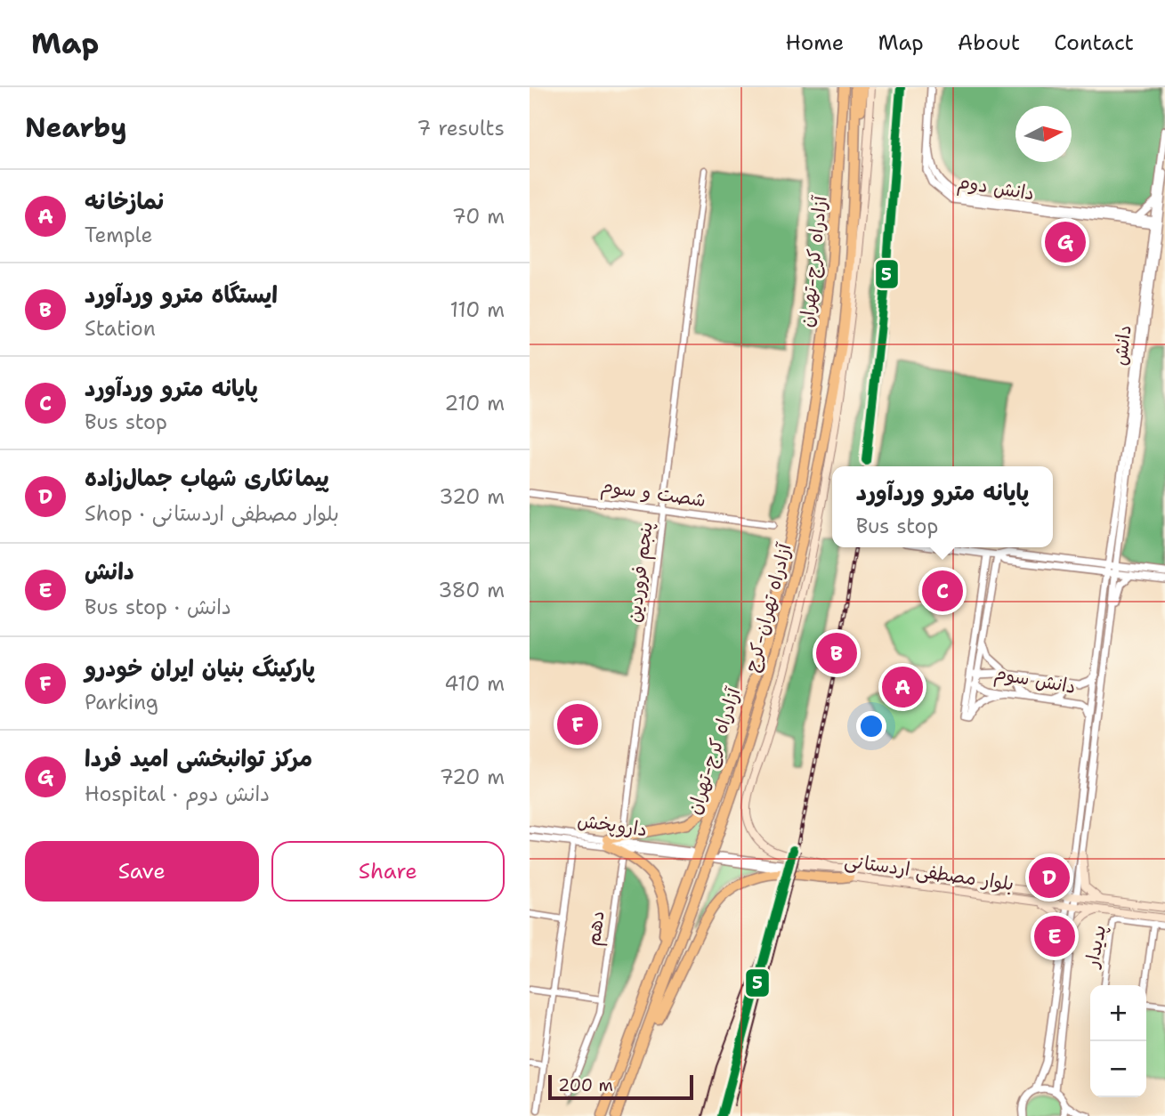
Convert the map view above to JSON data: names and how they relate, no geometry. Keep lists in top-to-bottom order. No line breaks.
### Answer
{"streets":{"highway":["آزادراه کرج-تهران","آزادراه تهران-کرج"],"main road":["بلوار مصطفی اردستانی"],"street":["دانش دوم","دانش","شصت و سوم","پنجم فروردین","دانش سوم","داروپخش","دهم","پدیدار"]},"crossings":[["دانش دوم","دانش"],["دانش","دانش سوم"],["دانش","بلوار مصطفی اردستانی"],["شصت و سوم","پنجم فروردین"]],"lines":["transit line 5"],"scale_bar":"200 m","north":"right","page":{"header":"Map","nav":["Home","Map","About","Contact"],"heading":["Nearby","7 results"],"list":[{"mark":"A","name":"نمازخانه","note":"Temple","value":"70 m"},{"mark":"B","name":"ایستگاه مترو وردآورد","note":"Station","value":"110 m"},{"mark":"C","name":"پایانه مترو وردآورد","note":"Bus stop","value":"210 m"},{"mark":"D","name":"پیمانکاری شهاب جمال‌زاده","note":"Shop · بلوار مصطفی اردستانی","value":"320 m"},{"mark":"E","name":"دانش","note":"Bus stop · دانش","value":"380 m"},{"mark":"F","name":"پارکینگ بنیان ایران خودرو","note":"Parking","value":"410 m"},{"mark":"G","name":"مرکز توانبخشی امید فردا","note":"Hospital · دانش دوم","value":"720 m"}],"pins":["G","C","B","A","F","D","E"],"popup":["پایانه مترو وردآورد","Bus stop"],"buttons":["Save","Share"],"map_buttons":["+","−"],"scale":"200 m"}}
